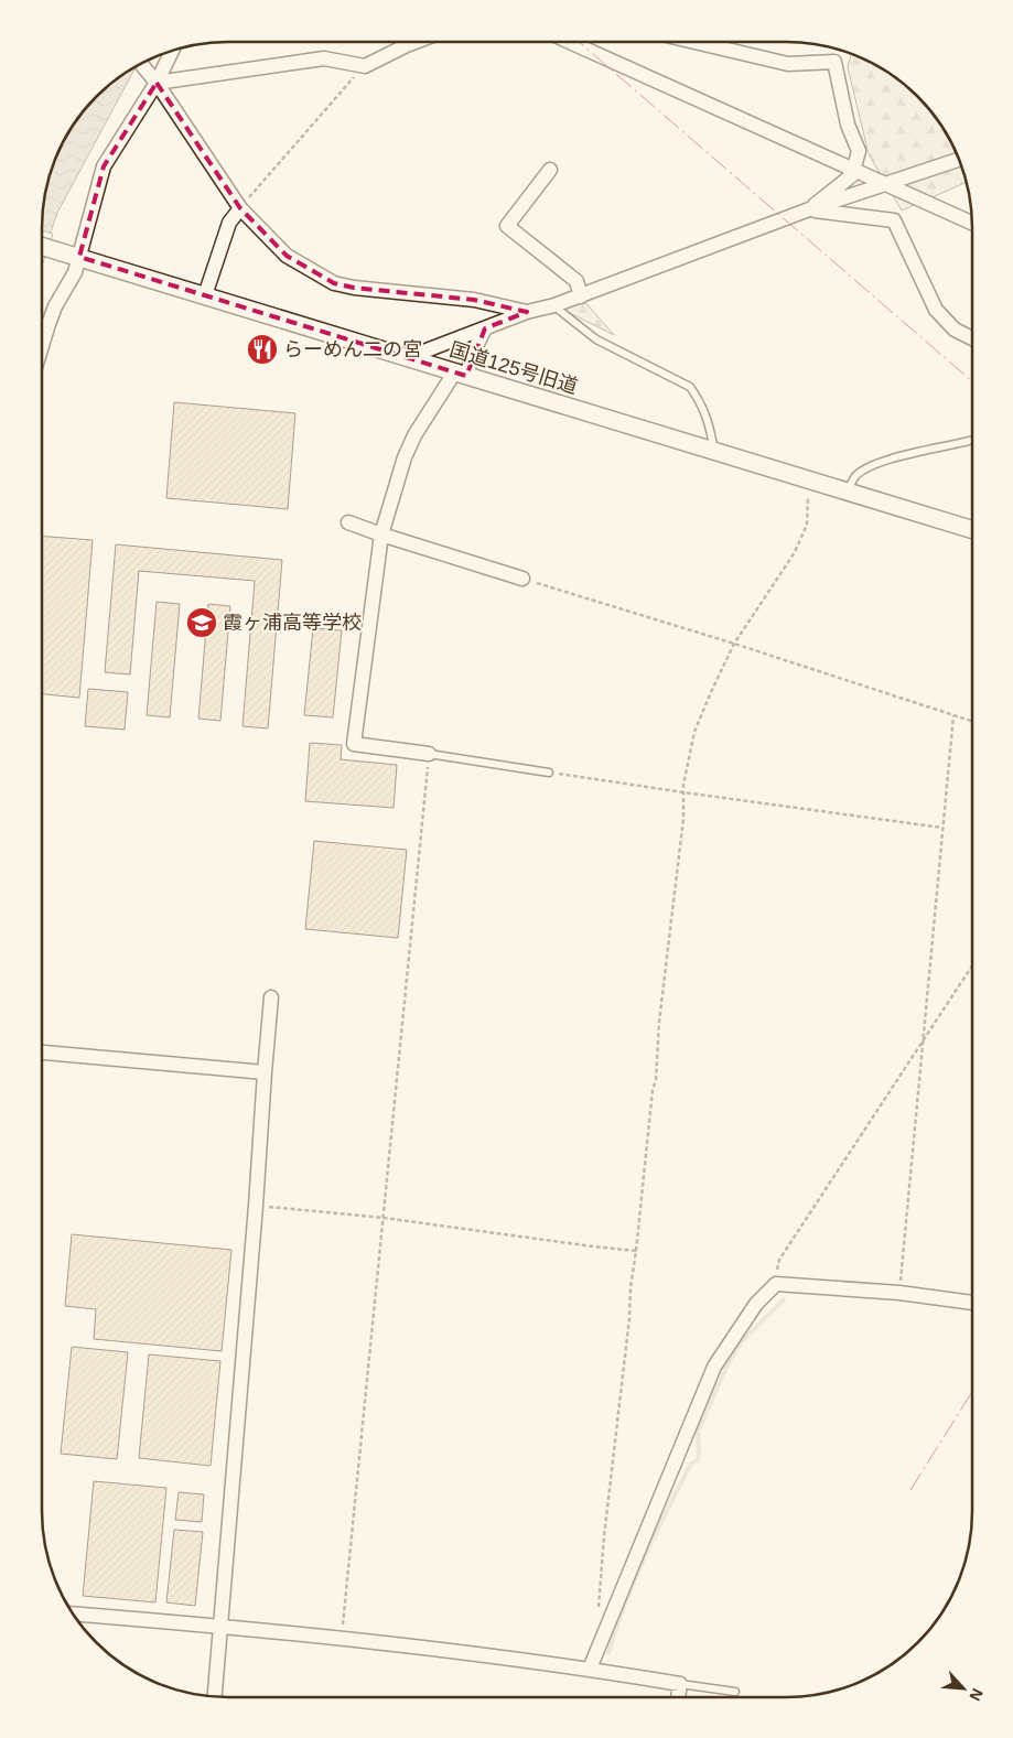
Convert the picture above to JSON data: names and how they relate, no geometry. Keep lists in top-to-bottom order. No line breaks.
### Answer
{"streets":{"street":["国道125号旧道"]},"places":{"restaurant":["らーめん二の宮"],"school or university":["霞ヶ浦高等学校"]},"north":"bottom right"}
